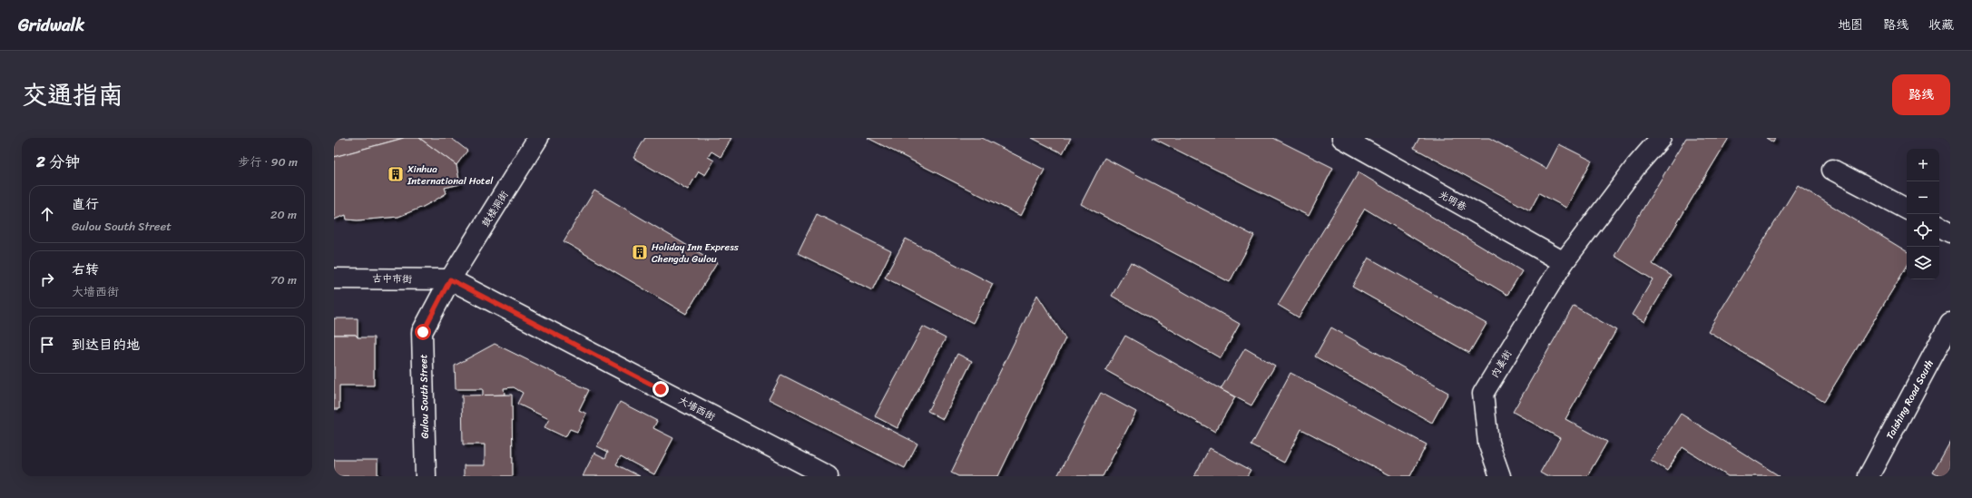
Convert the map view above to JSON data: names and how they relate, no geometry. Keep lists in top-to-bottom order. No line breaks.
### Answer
{"streets":{"street":["光明巷","鼓楼洞街","古中市街","内姜街","Gulou South Street","Taishing Road South","大墙西街"]},"crossings":[["光明巷","内姜街"],["鼓楼洞街","古中市街"],["鼓楼洞街","Gulou South Street"],["鼓楼洞街","大墙西街"],["古中市街","Gulou South Street"],["古中市街","大墙西街"],["Gulou South Street","大墙西街"]],"places":{"building":["Xinhua International Hotel","Holiday Inn Express Chengdu Gulou"]},"page":{"header":"Gridwalk","nav":["地图","路线","收藏"],"title":"交通指南","buttons":"路线","heading":["2 分钟","步行 · 90 m"],"map_buttons":["+","−"],"list":[["直行","Gulou South Street","20 m"],["右转","大墙西街","70 m"],"到达目的地"]}}
